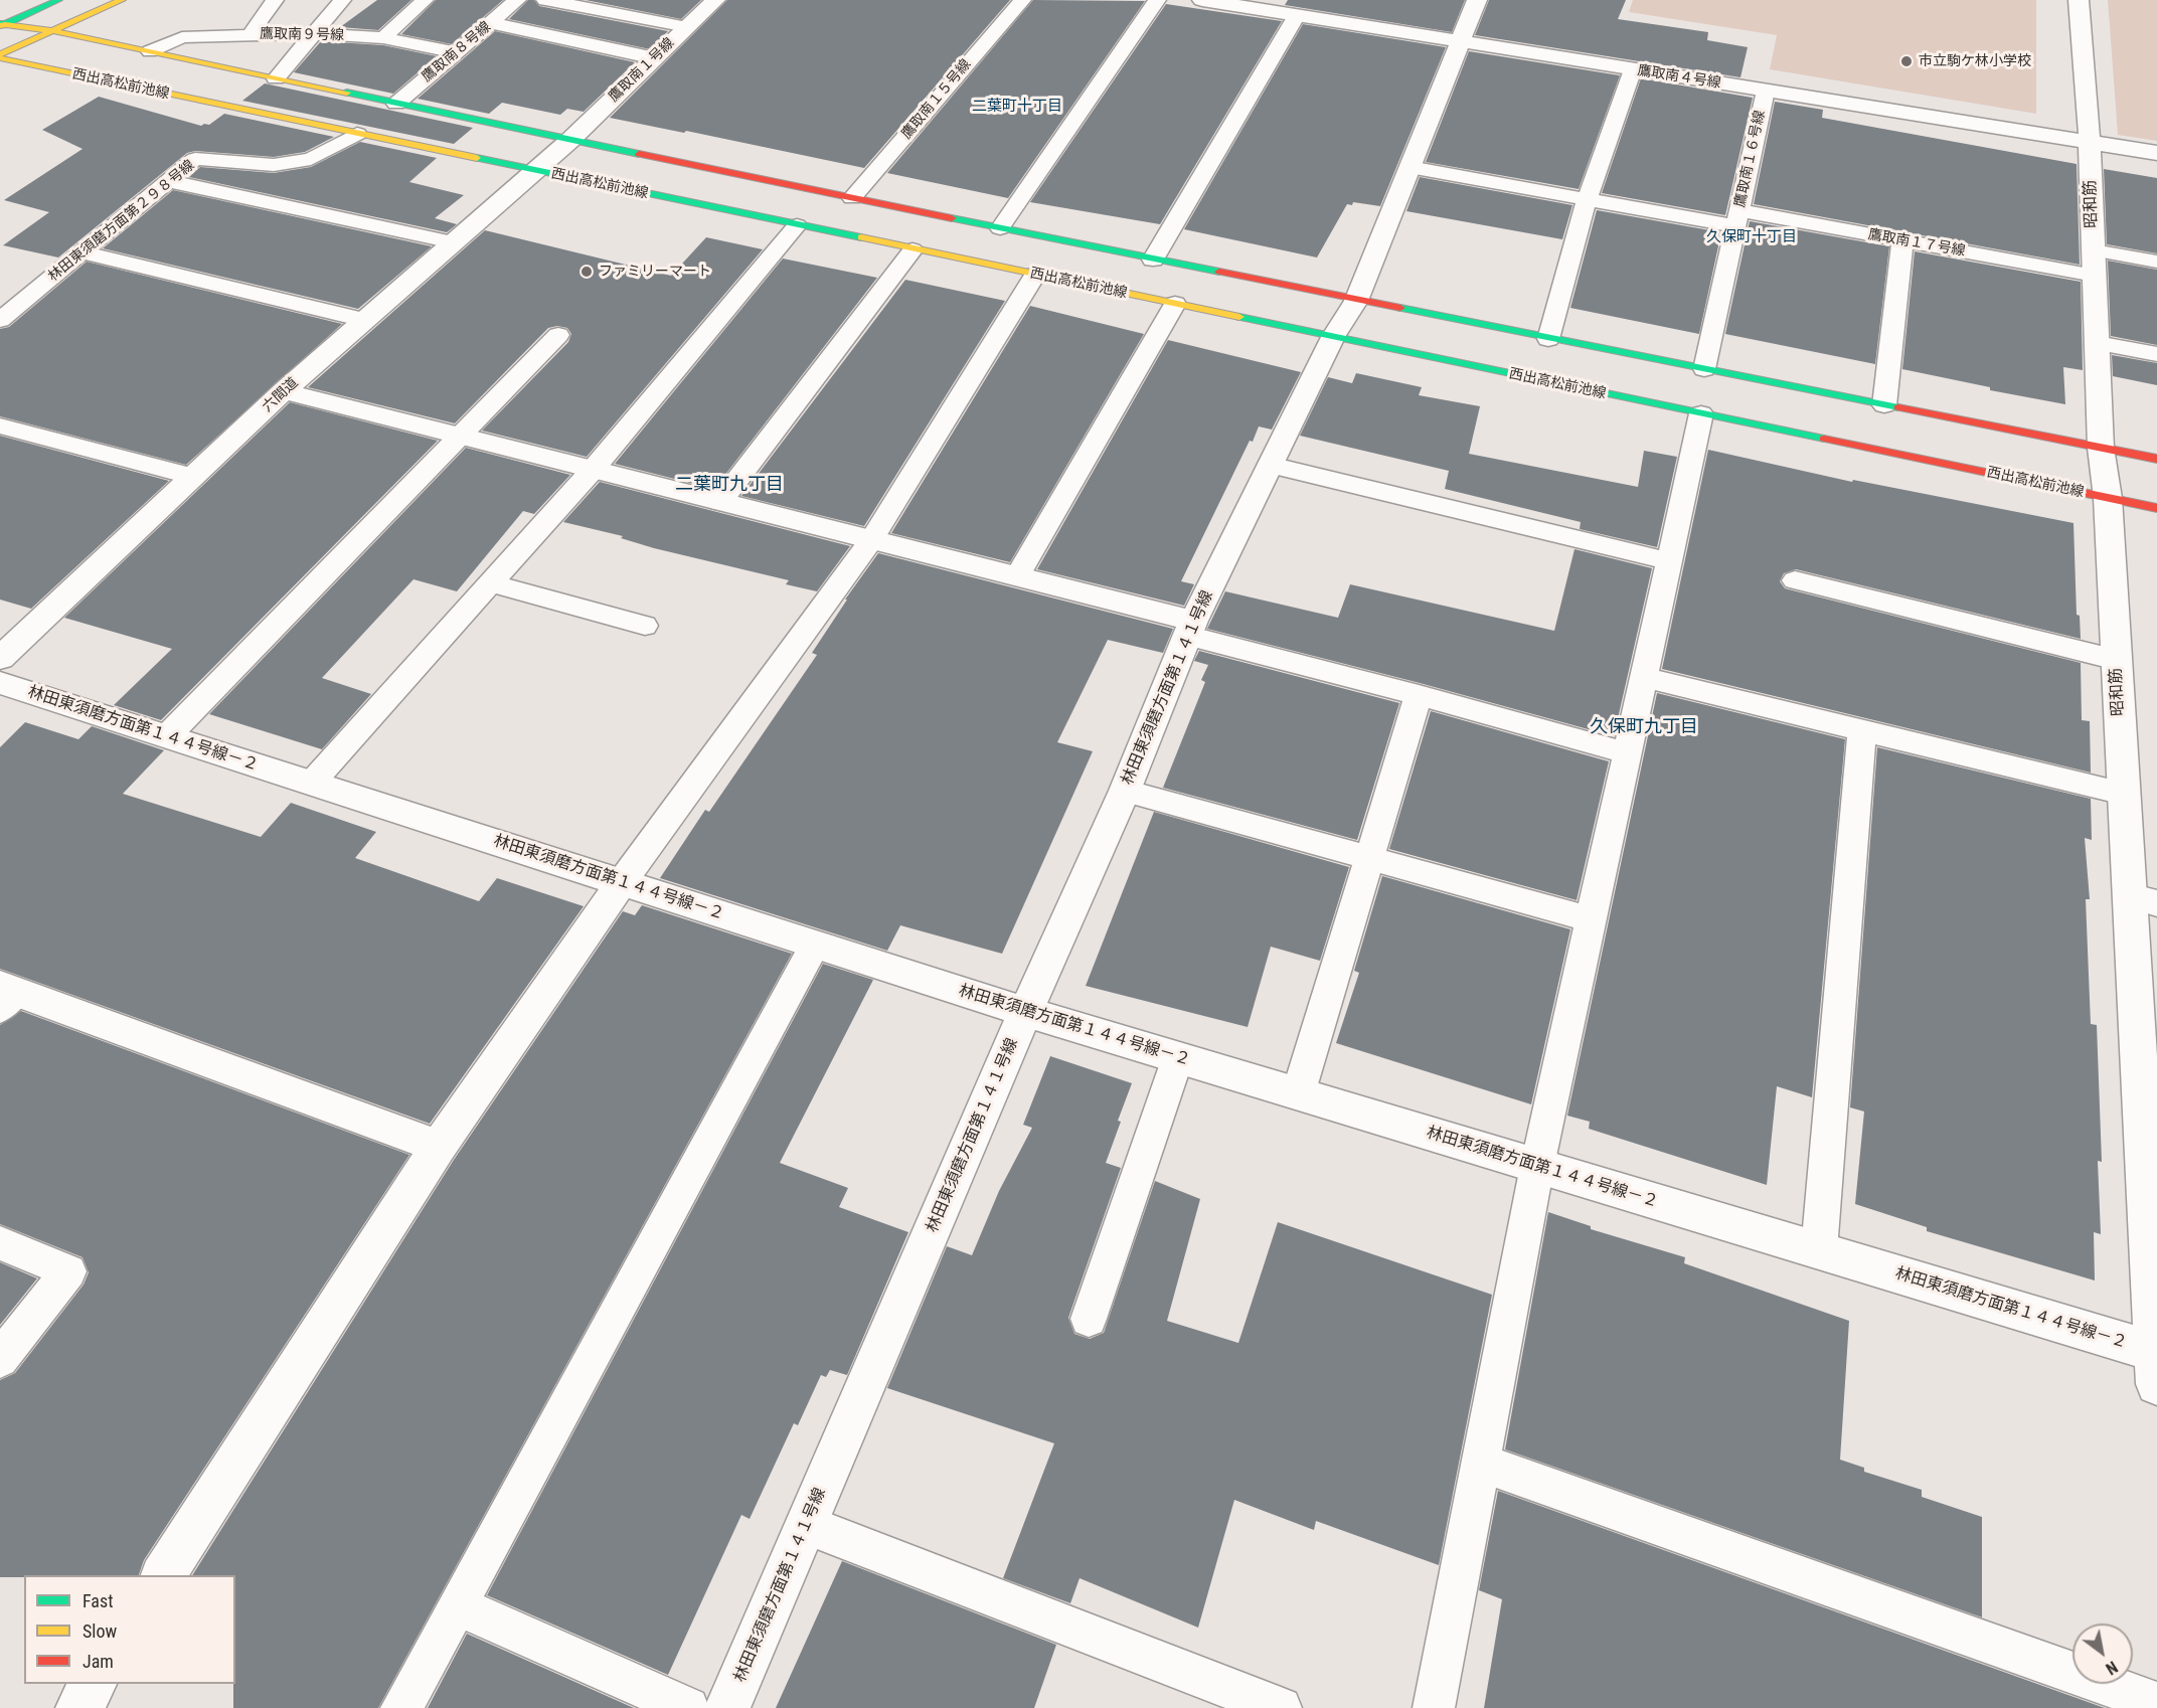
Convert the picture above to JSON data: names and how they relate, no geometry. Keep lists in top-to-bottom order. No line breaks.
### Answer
{"streets":{"main road":["西出高松前池線"],"street":["鷹取南１号線","鷹取南４号線","昭和筋","六間道","林田東須磨方面第１４１号線","林田東須磨方面第１４４号線－２"],"lane":["鷹取南９号線","鷹取南８号線","鷹取南１５号線","鷹取南１６号線","林田東須磨方面第２９８号線","鷹取南１７号線"]},"crossings":[["鷹取南９号線","鷹取南８号線"],["鷹取南１号線","六間道"],["鷹取南４号線","鷹取南１６号線"],["鷹取南４号線","昭和筋"],["鷹取南４号線","林田東須磨方面第１４１号線"],["西出高松前池線","昭和筋"],["西出高松前池線","林田東須磨方面第２９８号線"],["西出高松前池線","六間道"],["西出高松前池線","林田東須磨方面第１４１号線"],["鷹取南１６号線","鷹取南１７号線"],["昭和筋","鷹取南１７号線"],["昭和筋","林田東須磨方面第１４４号線－２"],["鷹取南１７号線","林田東須磨方面第１４１号線"],["林田東須磨方面第１４１号線","林田東須磨方面第１４４号線－２"]],"districts":["二葉町十丁目","久保町十丁目","二葉町九丁目","久保町九丁目"],"places":["市立駒ケ林小学校","ファミリーマート"],"legend":["Fast","Slow","Jam"],"north":"bottom right"}
